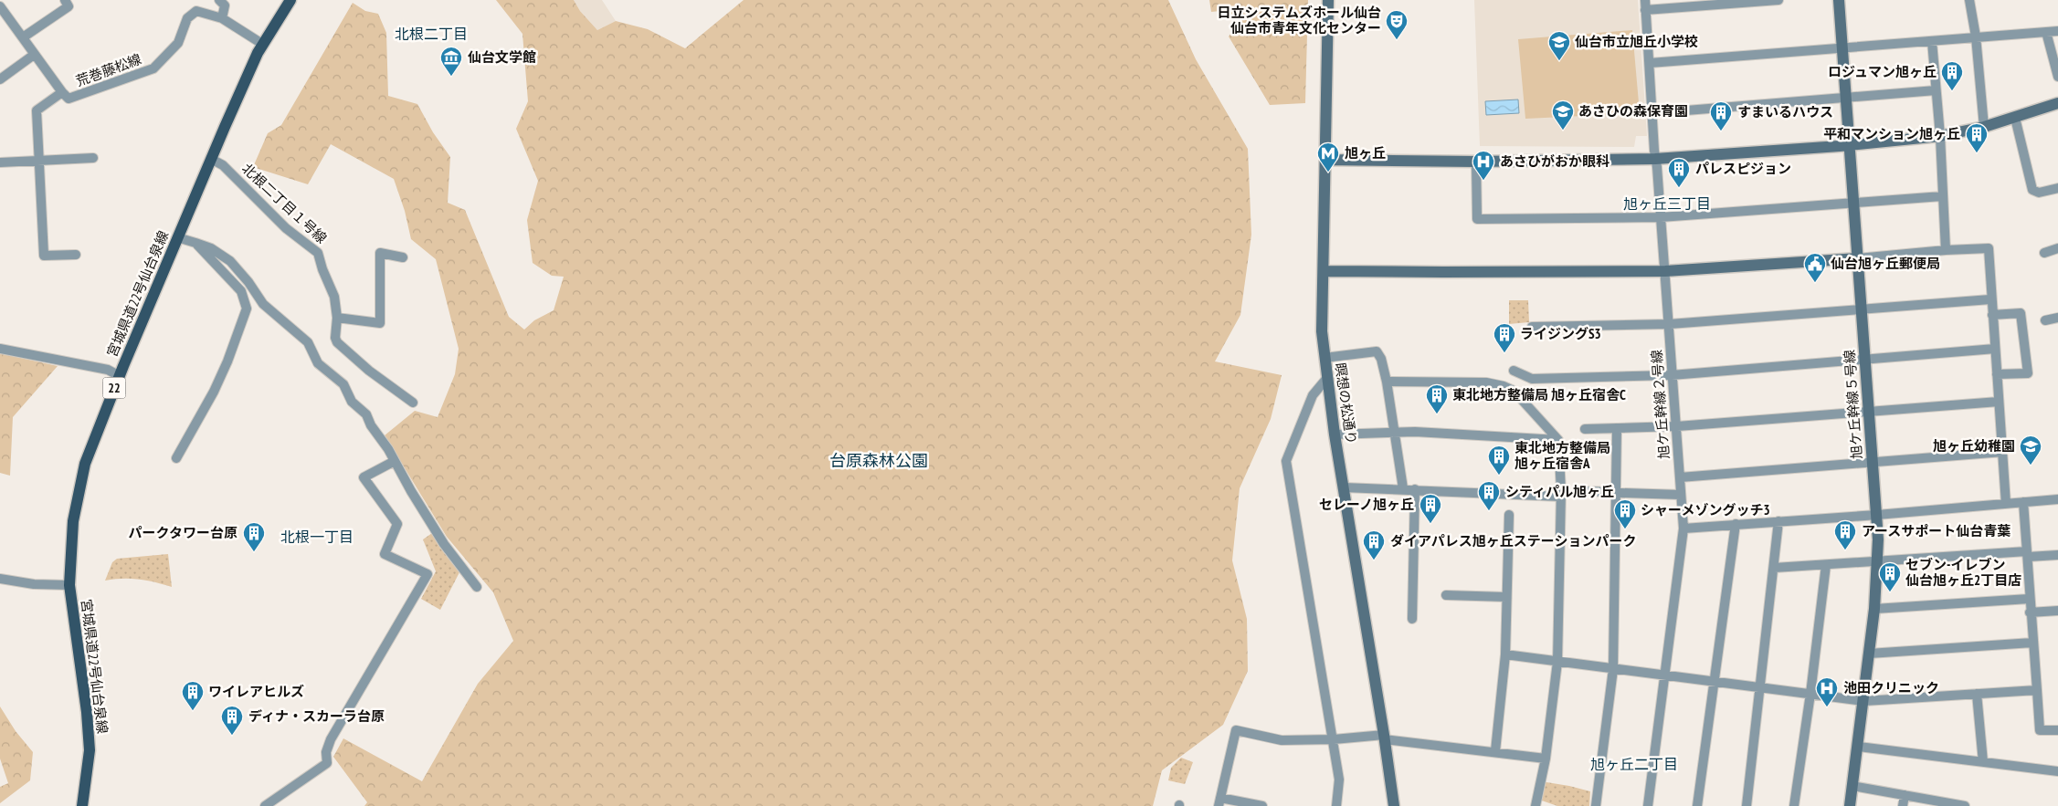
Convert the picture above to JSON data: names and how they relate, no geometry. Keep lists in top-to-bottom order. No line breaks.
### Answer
{"streets":{"main road":["宮城県道22号仙台泉線","22"],"street":["荒巻藤松線","北根二丁目１号線","瞑想の松通り","旭ケ丘幹線２号線","旭ケ丘幹線５号線"]},"crossings":[["荒巻藤松線","宮城県道22号仙台泉線"],["北根二丁目１号線","宮城県道22号仙台泉線"]],"districts":["北根二丁目","旭ヶ丘三丁目","台原森林公園","北根一丁目","旭ヶ丘二丁目"],"places":{"theatre":["日立システムズホール仙台 仙台市青年文化センター"],"school or university":["仙台市立旭丘小学校","あさひの森保育園","旭ヶ丘幼稚園"],"museum":["仙台文学館"],"building":["ロジュマン旭ヶ丘","すまいるハウス","平和マンション旭ヶ丘","パレスピジョン","ライジングS3","東北地方整備局 旭ヶ丘宿舎C","東北地方整備局 旭ヶ丘宿舎A","シティパル旭ヶ丘","セレーノ旭ヶ丘","シャーメゾングッチ3","アースサポート仙台青葉","パークタワー台原","ダイアパレス旭ヶ丘ステーションパーク","セブン-イレブン 仙台旭ヶ丘2丁目店","ワイレアヒルズ","ディナ・スカーラ台原"],"metro station":["旭ヶ丘"],"hospital":["あさひがおか眼科","池田クリニック"],"public building":["仙台旭ヶ丘郵便局"]}}
